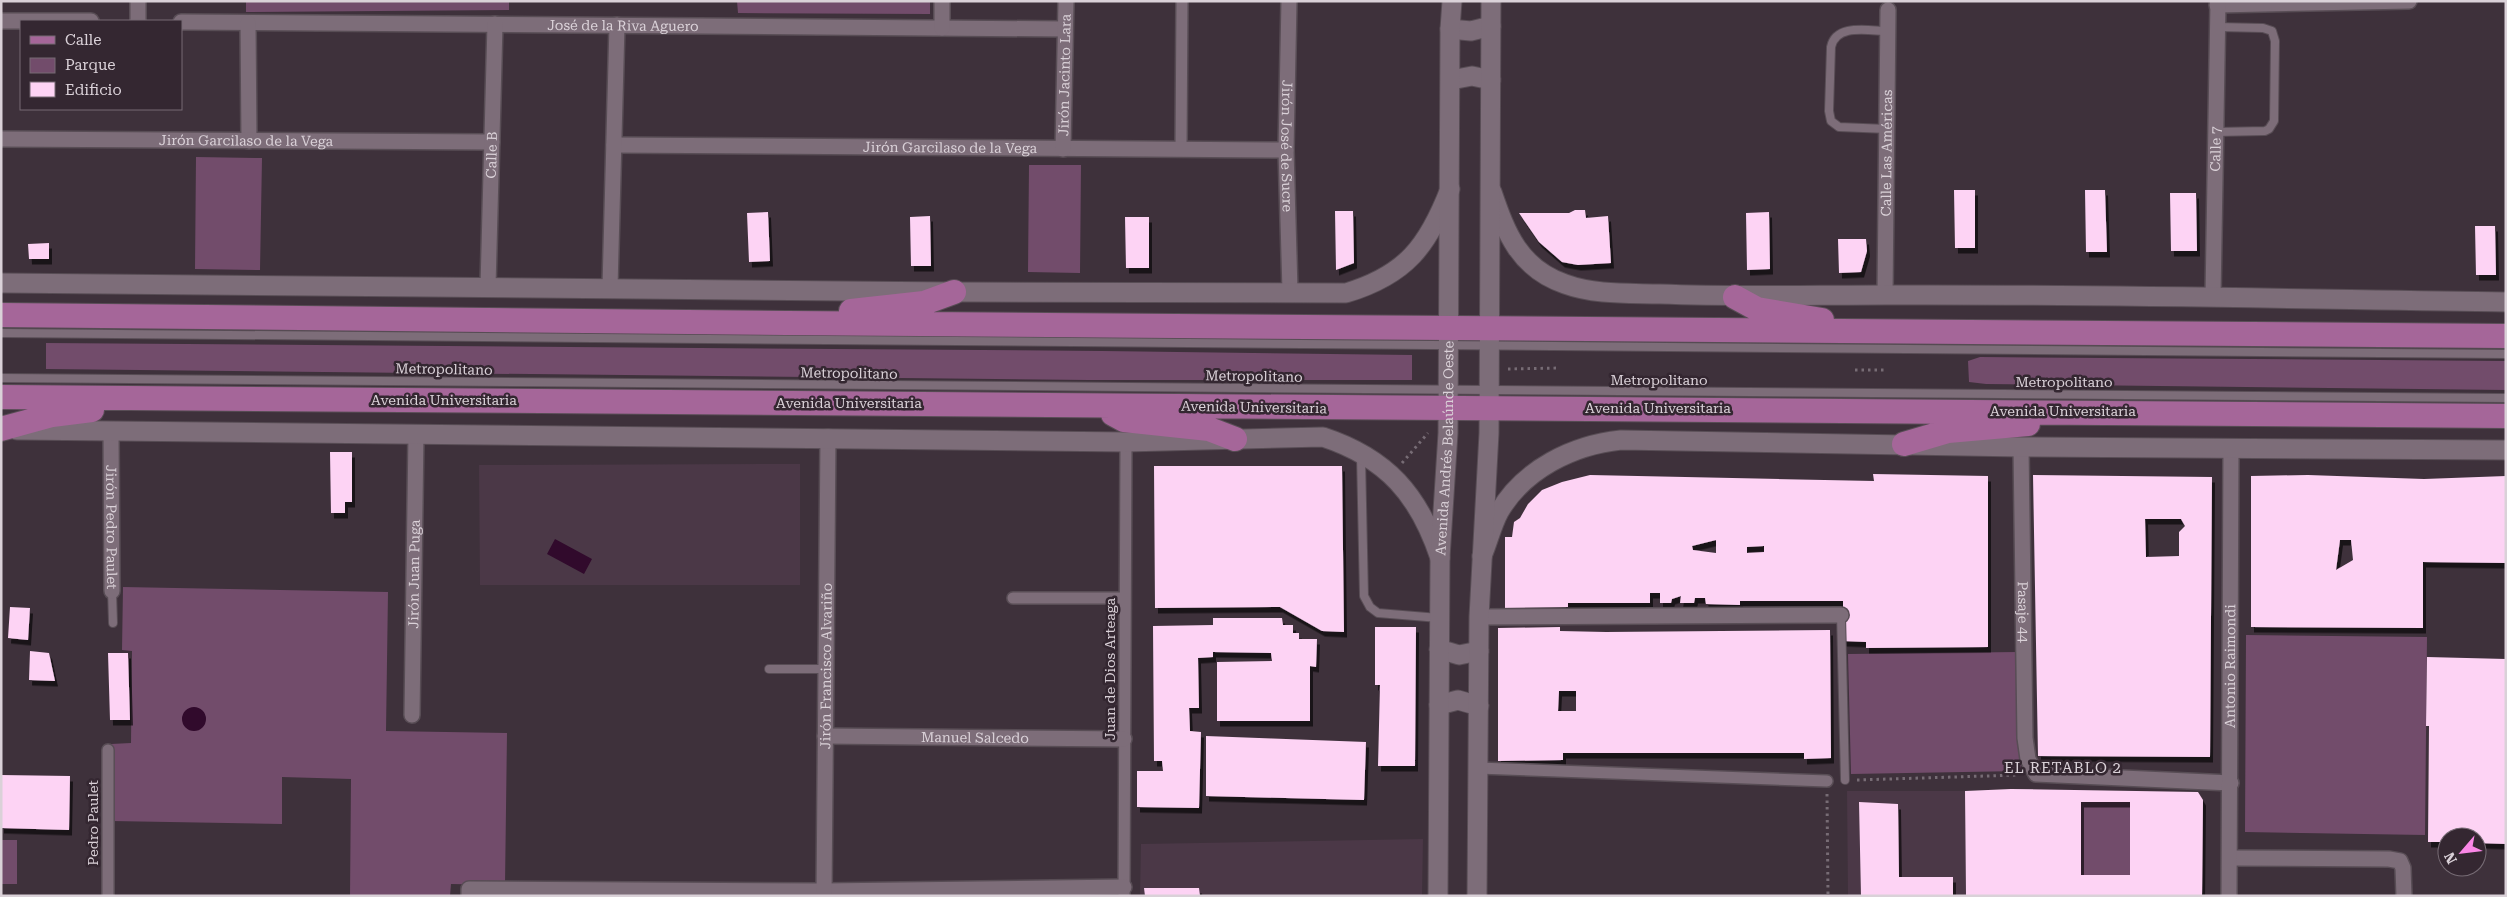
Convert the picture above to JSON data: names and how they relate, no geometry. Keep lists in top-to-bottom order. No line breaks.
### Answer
{"streets":{"main road":["Avenida Universitaria"],"street":["José de la Riva Aguero","Jirón Jacinto Lara","Jirón Garcilaso de la Vega","Jirón José de Sucre","Calle 7","Calle Las Américas","Calle B","Avenida Andrés Belaúnde Oeste","Jirón Pedro Paulet","Jirón Juan Puga","Pasaje 44","Jirón Francisco Alvariño","Antonio Raimondi","Juan de Dios Arteaga","Manuel Salcedo","Pedro Paulet"],"lane":["Metropolitano"]},"crossings":[["José de la Riva Aguero","Jirón Jacinto Lara"],["José de la Riva Aguero","Calle B"],["Jirón Jacinto Lara","Jirón Garcilaso de la Vega"],["Jirón Garcilaso de la Vega","Jirón José de Sucre"],["Jirón Garcilaso de la Vega","Calle B"],["Metropolitano","Avenida Universitaria"],["Metropolitano","Avenida Andrés Belaúnde Oeste"],["Avenida Universitaria","Avenida Andrés Belaúnde Oeste"],["Avenida Universitaria","Jirón Pedro Paulet"],["Avenida Universitaria","Jirón Juan Puga"],["Avenida Universitaria","Jirón Francisco Alvariño"],["Avenida Universitaria","Juan de Dios Arteaga"],["Jirón Francisco Alvariño","Manuel Salcedo"],["Juan de Dios Arteaga","Manuel Salcedo"]],"districts":["EL RETABLO 2"],"legend":["Calle","Parque","Edificio"],"north":"bottom left"}
